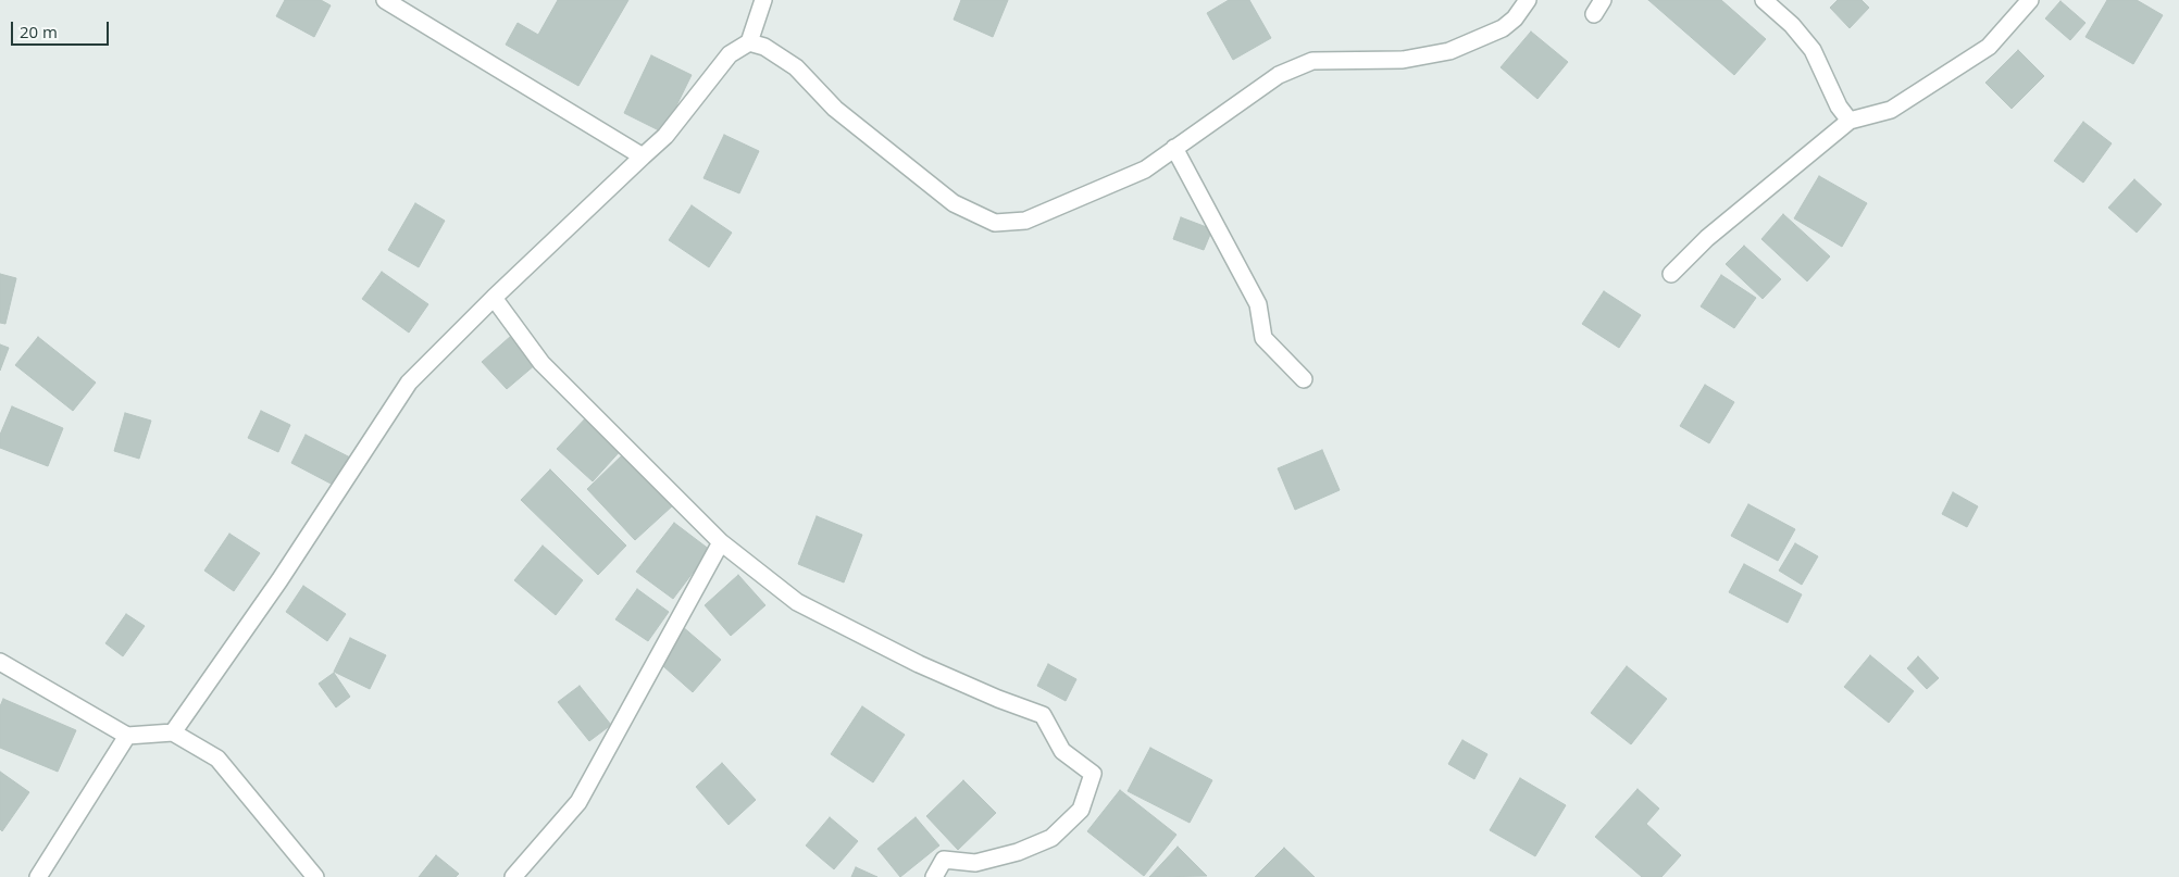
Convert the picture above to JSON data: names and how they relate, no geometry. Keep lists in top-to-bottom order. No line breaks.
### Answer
{"scale_bar":"20 m"}
